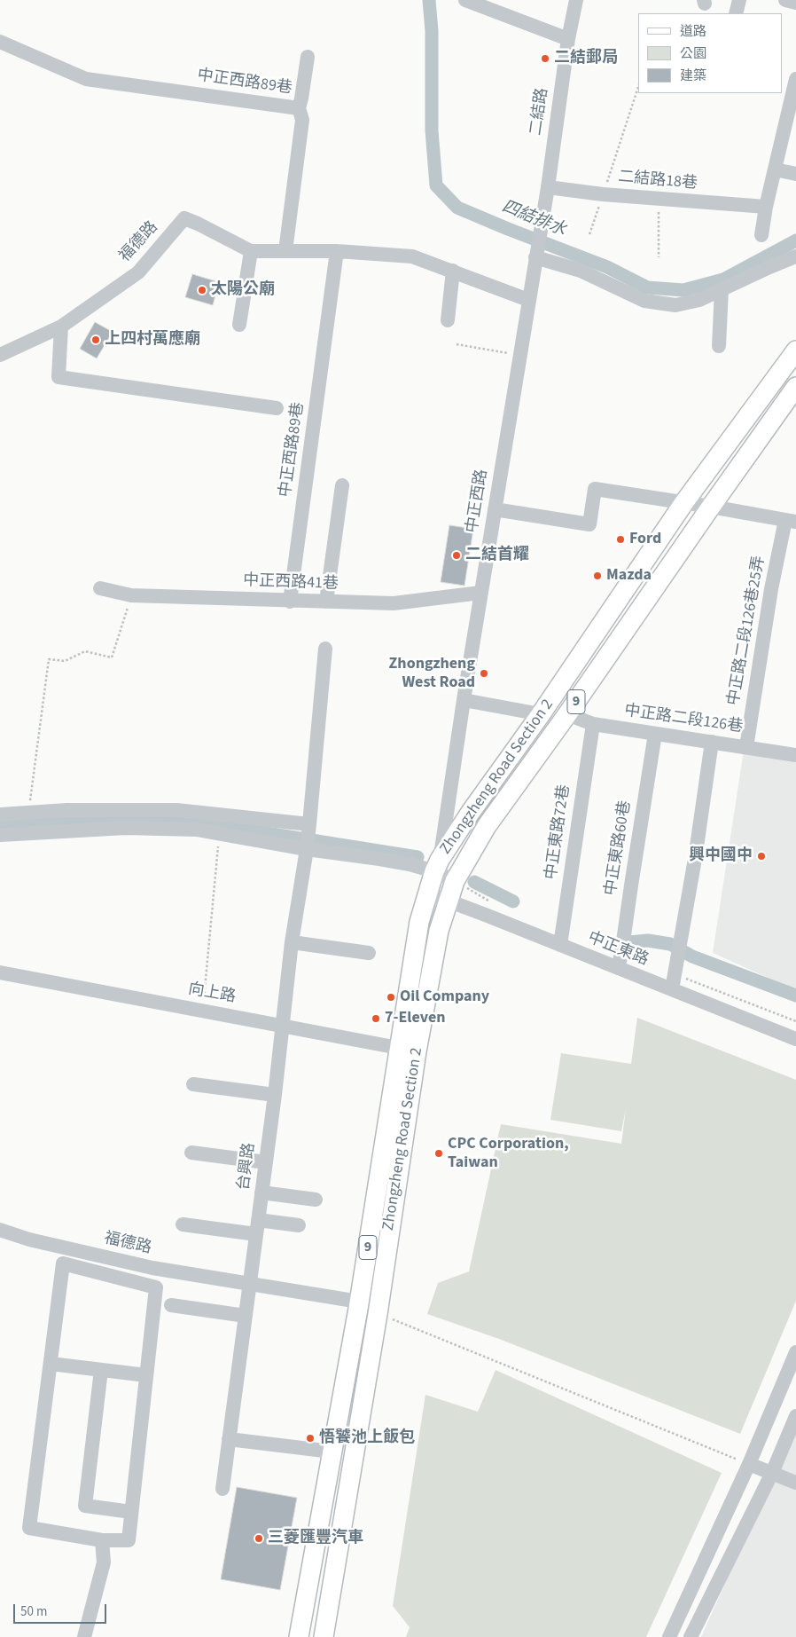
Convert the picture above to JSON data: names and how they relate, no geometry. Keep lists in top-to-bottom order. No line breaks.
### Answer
{"streets":{"main road":["9","Zhongzheng Road Section 2"],"street":["中正西路89巷","二結路","二結路18巷","福德路","中正西路","中正西路41巷","中正路二段126巷25弄","中正路二段126巷","中正東路72巷","中正東路60巷","中正東路","向上路","台興路"]},"crossings":[["中正西路89巷","福德路"],["中正西路89巷","中正西路41巷"],["二結路","二結路18巷"],["二結路","中正西路"],["福德路","Zhongzheng Road Section 2"],["福德路","台興路"],["中正西路","中正西路41巷"],["中正西路","Zhongzheng Road Section 2"],["中正路二段126巷25弄","中正路二段126巷"],["9","Zhongzheng Road Section 2"],["中正路二段126巷","Zhongzheng Road Section 2"],["中正路二段126巷","中正東路72巷"],["中正路二段126巷","中正東路60巷"],["Zhongzheng Road Section 2","中正東路"],["Zhongzheng Road Section 2","向上路"],["中正東路72巷","中正東路"],["中正東路60巷","中正東路"],["向上路","台興路"]],"water":["四結排水"],"places":["二結郵局","太陽公廟","上四村萬應廟","Ford","二結首耀","Mazda","Zhongzheng West Road","興中國中","Oil Company","7-Eleven","CPC Corporation, Taiwan","悟饕池上飯包","三菱匯豐汽車"],"legend":["道路","公園","建築"],"scale_bar":"50 m"}
